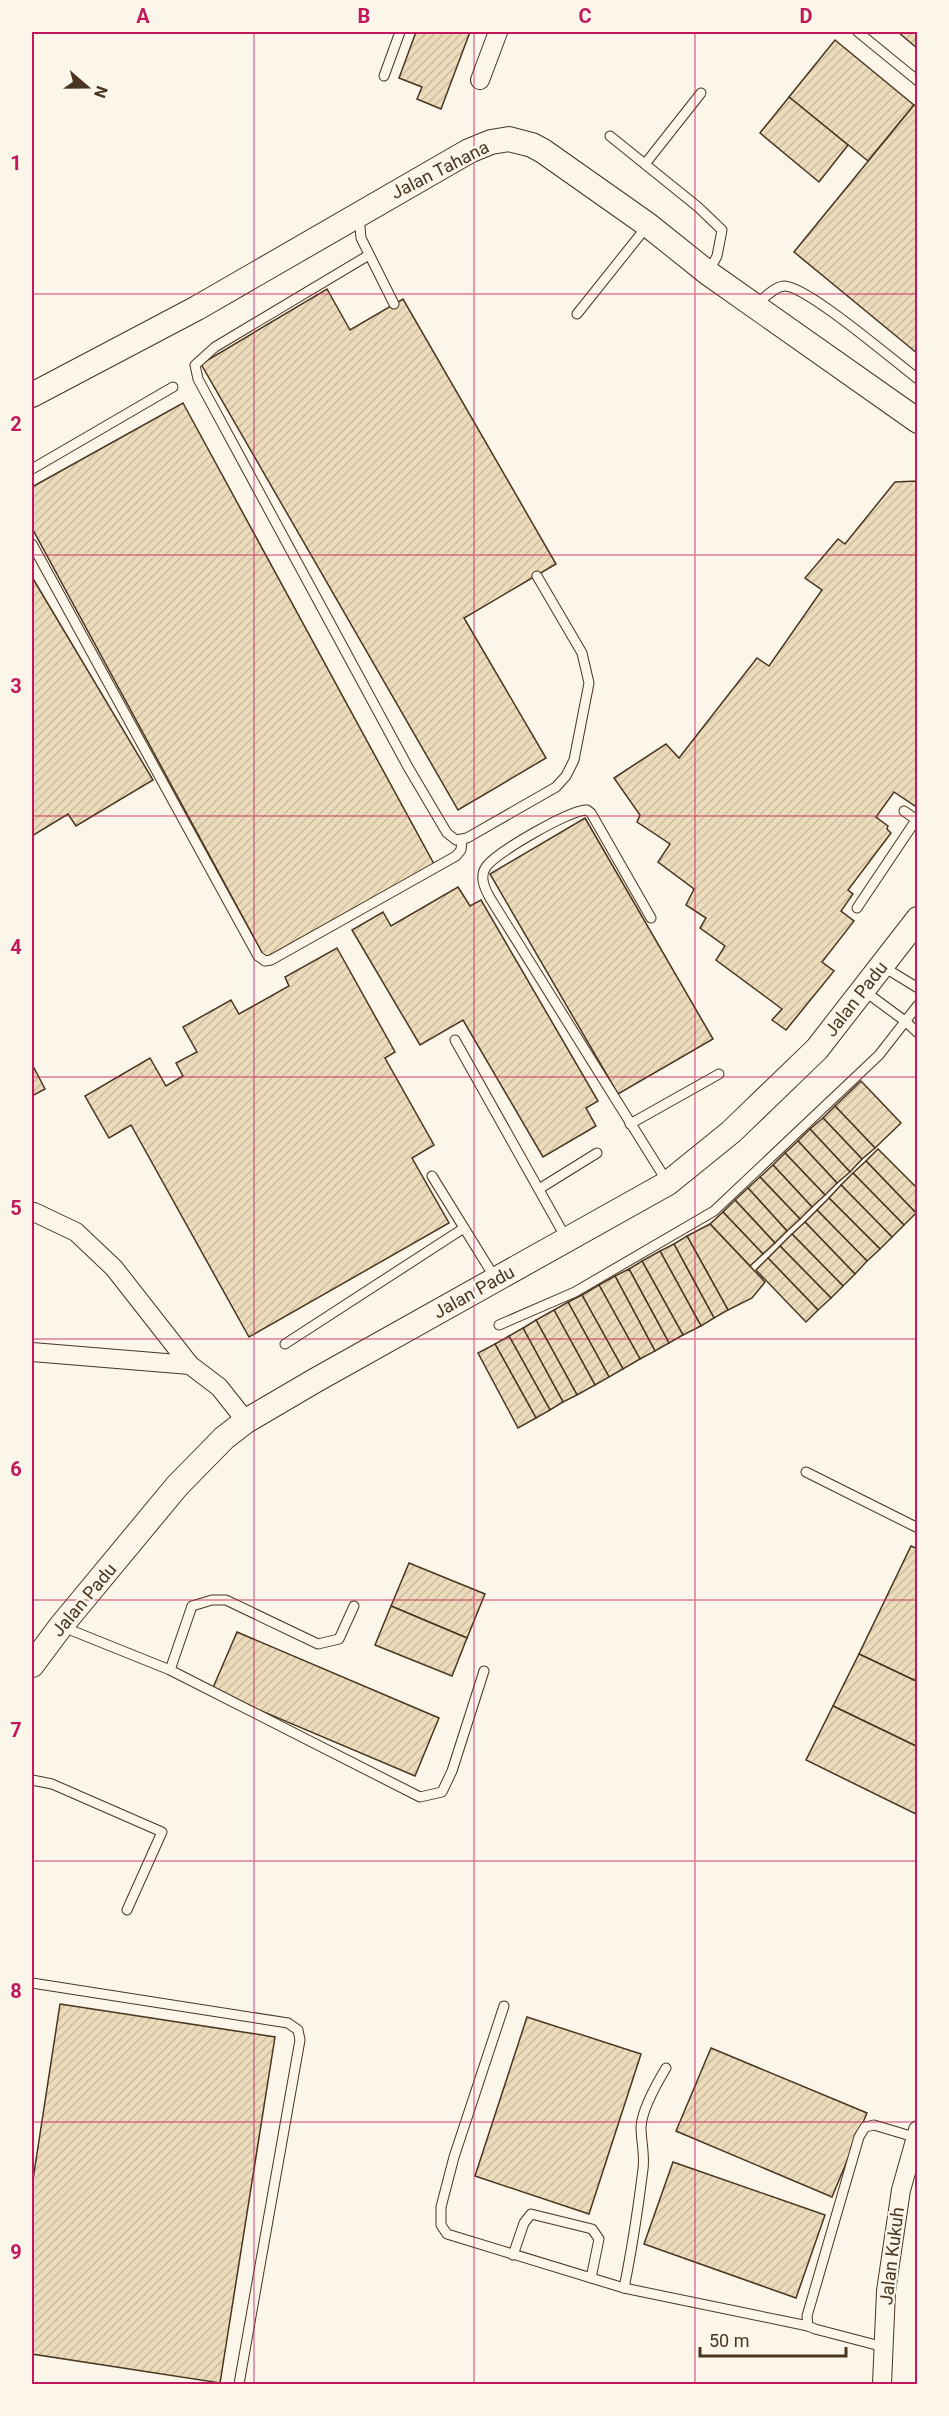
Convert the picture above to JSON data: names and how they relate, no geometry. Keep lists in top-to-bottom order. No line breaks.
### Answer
{"streets":{"street":["Jalan Tahana","Jalan Padu","Jalan Kukuh"]},"scale_bar":"50 m","north":"right","grid":{"columns":["A","B","C","D"],"rows":["1","2","3","4","5","6","7","8","9"]}}
